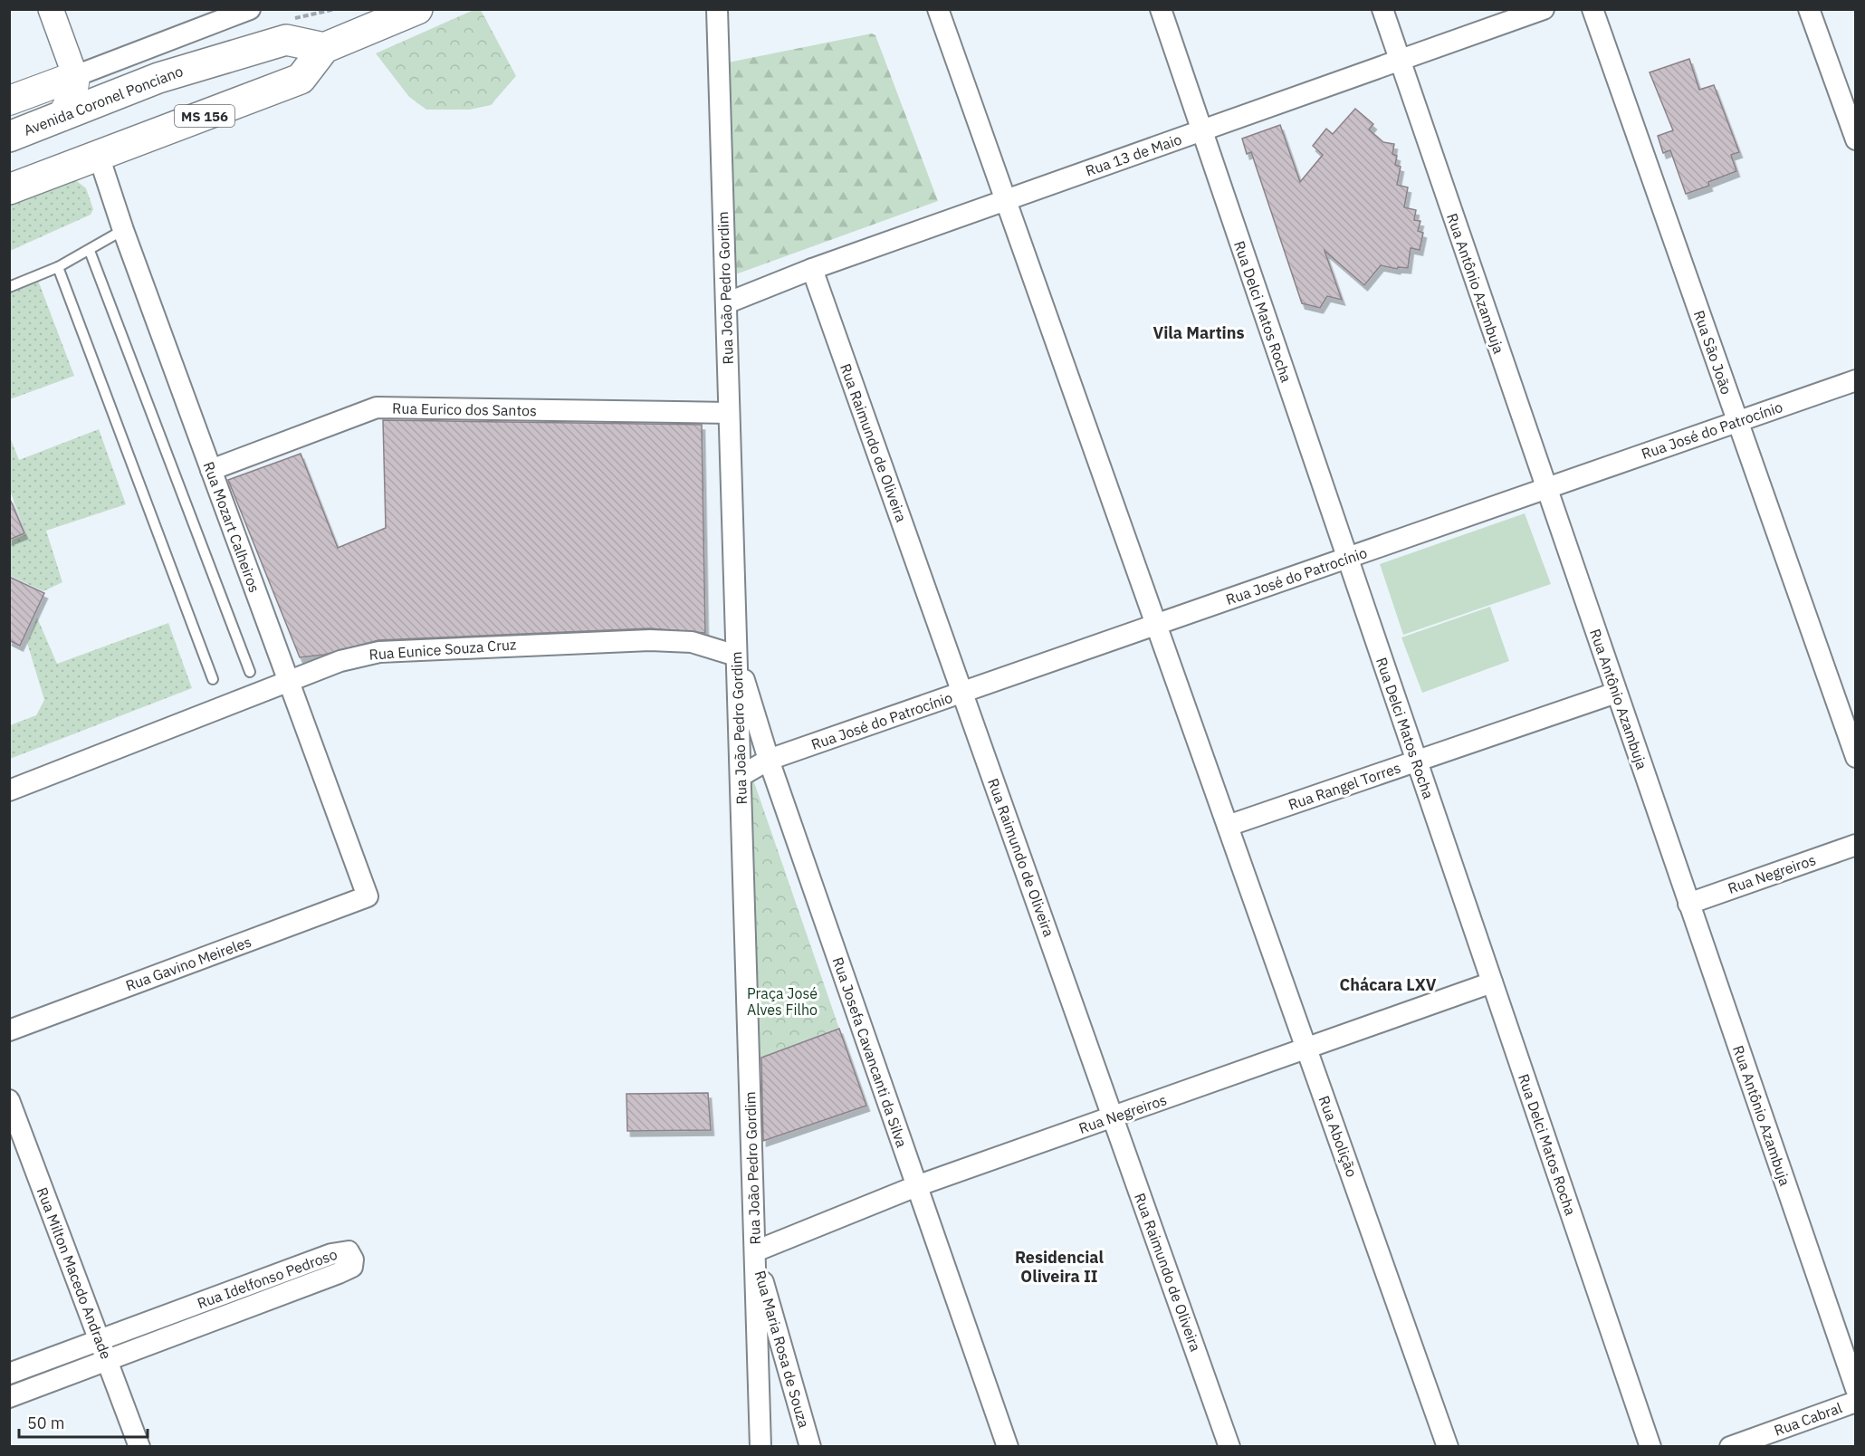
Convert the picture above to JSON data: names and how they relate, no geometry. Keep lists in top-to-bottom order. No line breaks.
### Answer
{"streets":{"main road":["Avenida Coronel Ponciano","MS 156"],"street":["Rua 13 de Maio","Rua Antônio Azambuja","Rua João Pedro Gordim","Rua Delci Matos Rocha","Rua São João","Rua Eurico dos Santos","Rua José do Patrocínio","Rua Raimundo de Oliveira","Rua Mozart Calheiros","Rua Eunice Souza Cruz","Rua Rangel Torres","Rua Negreiros","Rua Gavino Meireles","Rua Josefa Cavancanti da Silva","Rua Abolição","Rua Milton Macedo Andrade","Rua Idelfonso Pedroso","Rua Maria Rosa de Souza","Rua Cabral"]},"crossings":[["Avenida Coronel Ponciano","MS 156"],["MS 156","Rua Mozart Calheiros"],["Rua 13 de Maio","Rua Antônio Azambuja"],["Rua 13 de Maio","Rua João Pedro Gordim"],["Rua 13 de Maio","Rua Delci Matos Rocha"],["Rua 13 de Maio","Rua Raimundo de Oliveira"],["Rua 13 de Maio","Rua Abolição"],["Rua Antônio Azambuja","Rua José do Patrocínio"],["Rua Antônio Azambuja","Rua Rangel Torres"],["Rua Antônio Azambuja","Rua Negreiros"],["Rua João Pedro Gordim","Rua Eurico dos Santos"],["Rua João Pedro Gordim","Rua José do Patrocínio"],["Rua João Pedro Gordim","Rua Eunice Souza Cruz"],["Rua João Pedro Gordim","Rua Negreiros"],["Rua João Pedro Gordim","Rua Josefa Cavancanti da Silva"],["Rua João Pedro Gordim","Rua Maria Rosa de Souza"],["Rua Delci Matos Rocha","Rua José do Patrocínio"],["Rua Delci Matos Rocha","Rua Rangel Torres"],["Rua Delci Matos Rocha","Rua Negreiros"],["Rua São João","Rua José do Patrocínio"],["Rua Eurico dos Santos","Rua Mozart Calheiros"],["Rua José do Patrocínio","Rua Raimundo de Oliveira"],["Rua José do Patrocínio","Rua Josefa Cavancanti da Silva"],["Rua José do Patrocínio","Rua Abolição"],["Rua Raimundo de Oliveira","Rua Negreiros"],["Rua Mozart Calheiros","Rua Eunice Souza Cruz"],["Rua Mozart Calheiros","Rua Gavino Meireles"],["Rua Eunice Souza Cruz","Rua Josefa Cavancanti da Silva"],["Rua Rangel Torres","Rua Abolição"],["Rua Negreiros","Rua Josefa Cavancanti da Silva"],["Rua Negreiros","Rua Abolição"],["Rua Negreiros","Rua Maria Rosa de Souza"],["Rua Milton Macedo Andrade","Rua Idelfonso Pedroso"]],"districts":["Vila Martins","Chácara LXV","Residencial Oliveira II"],"parks":["Praça José Alves Filho"],"scale_bar":"50 m"}
